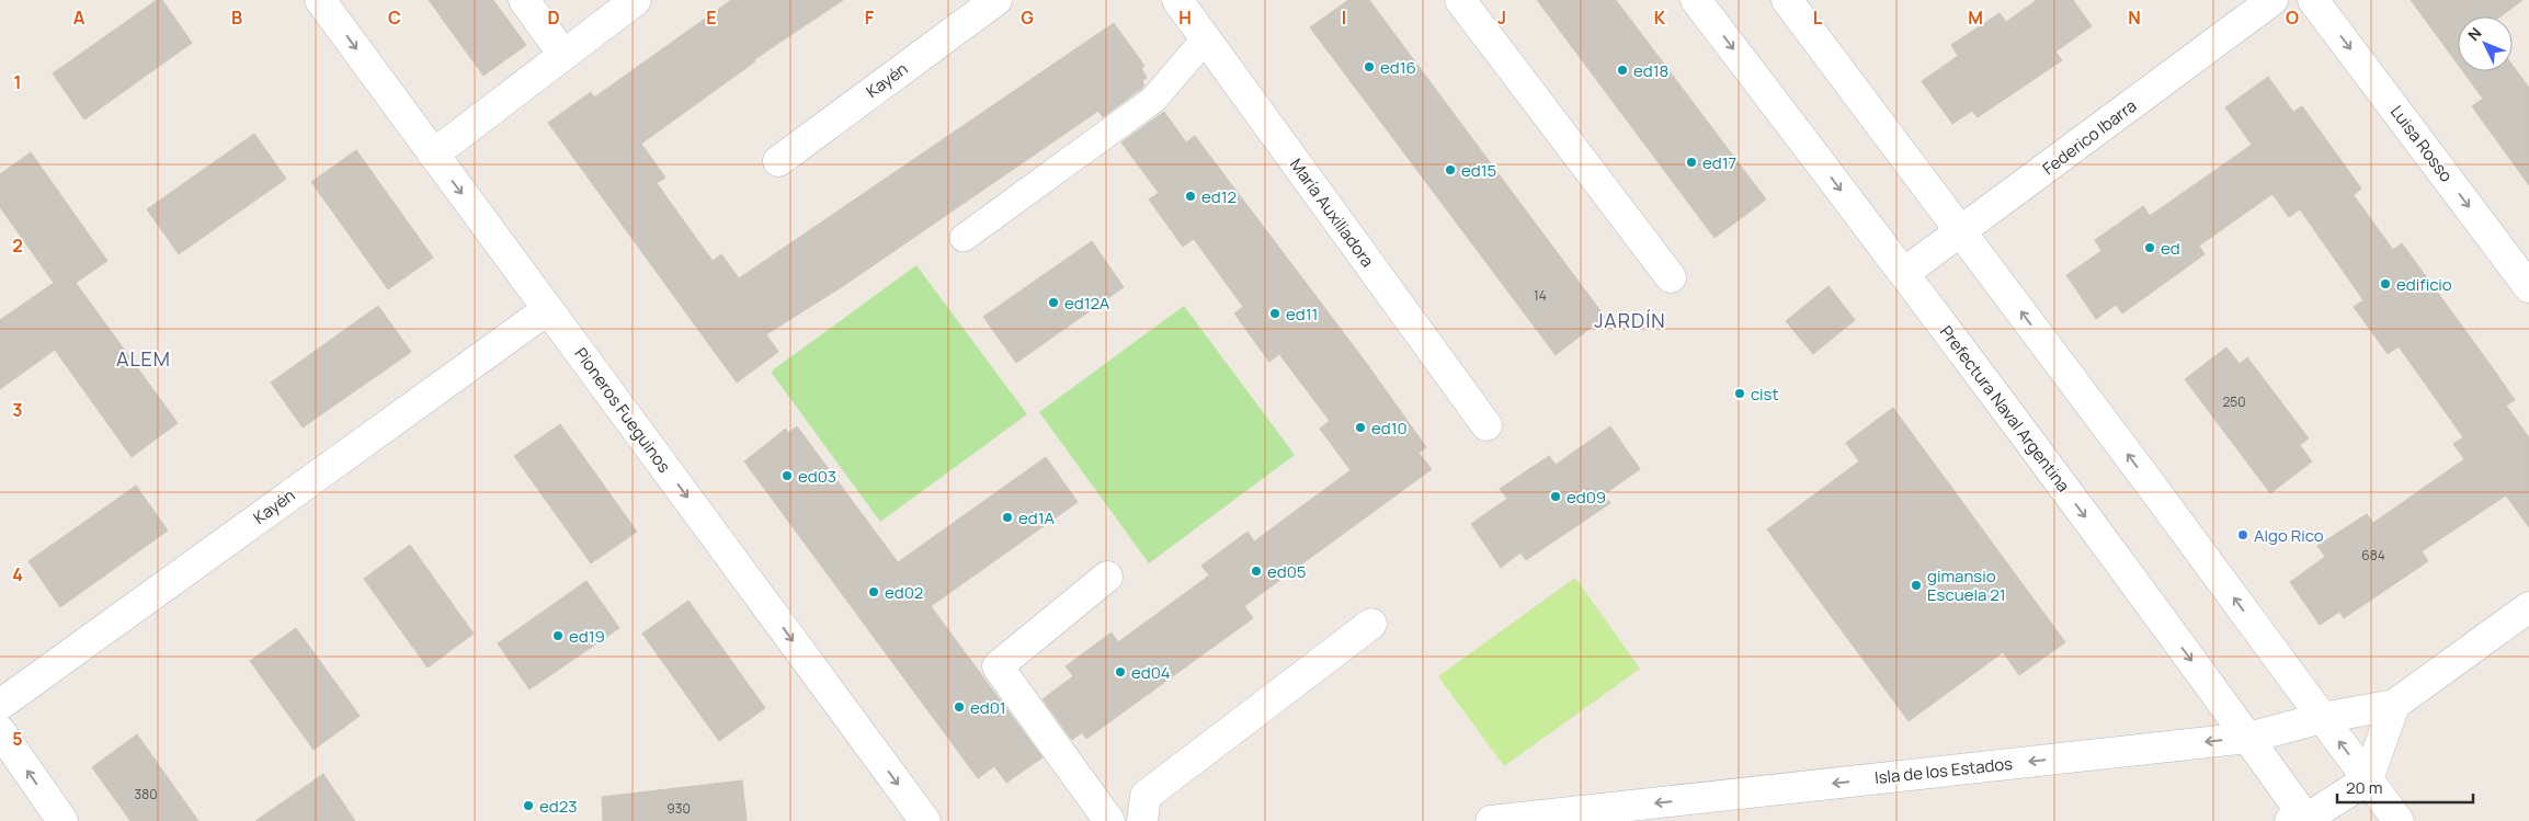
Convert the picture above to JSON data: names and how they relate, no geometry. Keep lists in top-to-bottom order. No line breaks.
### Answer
{"streets":{"street":["Kayén","Federico Ibarra","Luisa Rosso","María Auxiliadora","Prefectura Naval Argentina","Pioneros Fueguinos","Isla de los Estados"]},"crossings":[["Kayén","Pioneros Fueguinos"],["Federico Ibarra","Prefectura Naval Argentina"],["Prefectura Naval Argentina","Isla de los Estados"]],"one_way":["Luisa Rosso","Pioneros Fueguinos","Isla de los Estados"],"districts":["JARDÍN","ALEM"],"places":["ed16","ed18","ed17","ed15","ed12","ed","edificio","ed12A","ed11","cist","ed10","ed03","ed09","ed1A","Algo Rico","ed05","gimansio Escuela 21","ed02","ed19","ed04","ed01","ed23"],"house_numbers":["14","250","684","380","930"],"scale_bar":"20 m","north":"top left","grid":{"columns":["A","B","C","D","E","F","G","H","I","J","K","L","M","N","O"],"rows":["1","2","3","4","5"]}}
